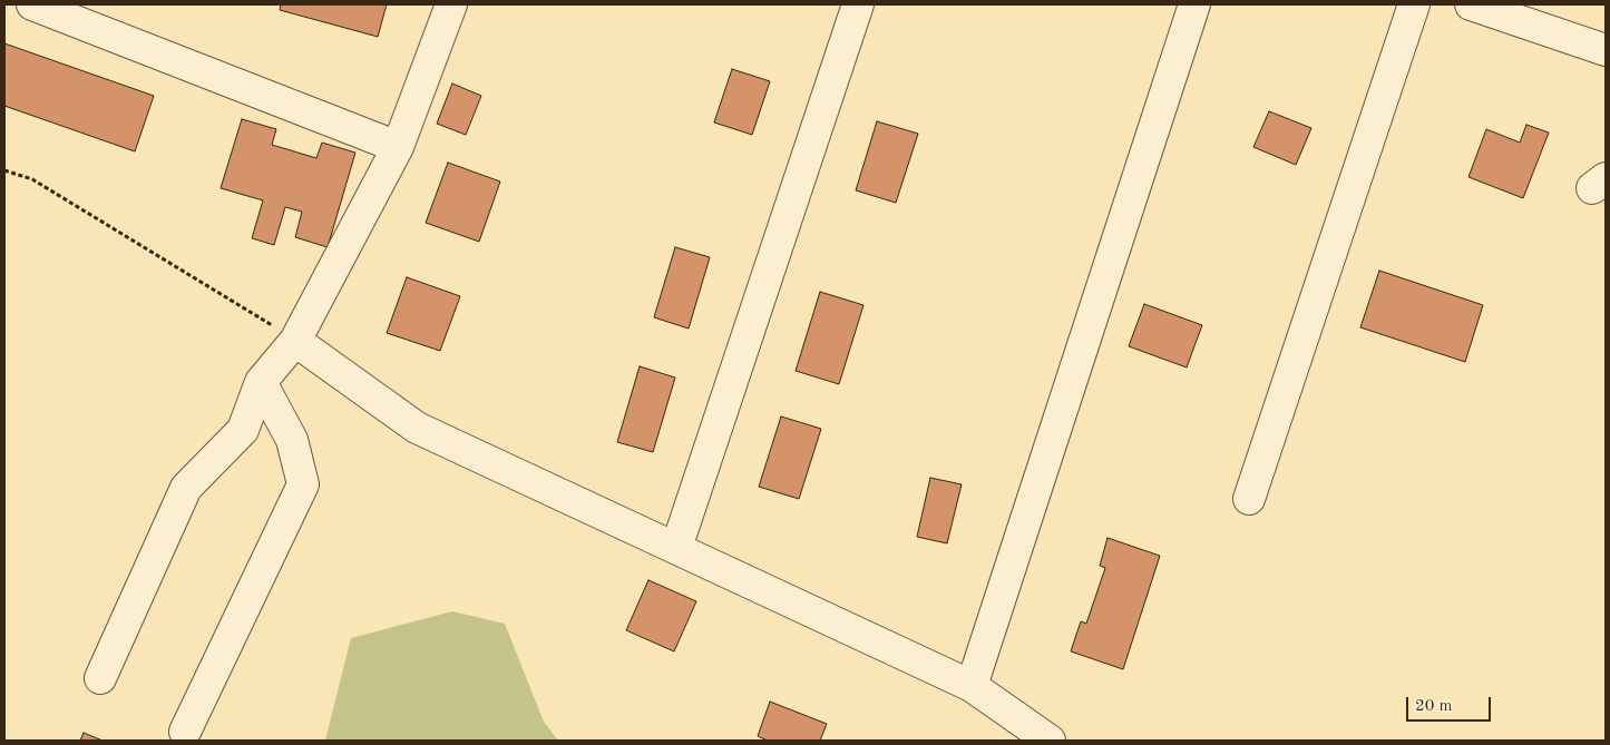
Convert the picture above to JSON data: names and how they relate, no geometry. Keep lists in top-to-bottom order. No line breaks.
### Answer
{"scale_bar":"20 m"}
